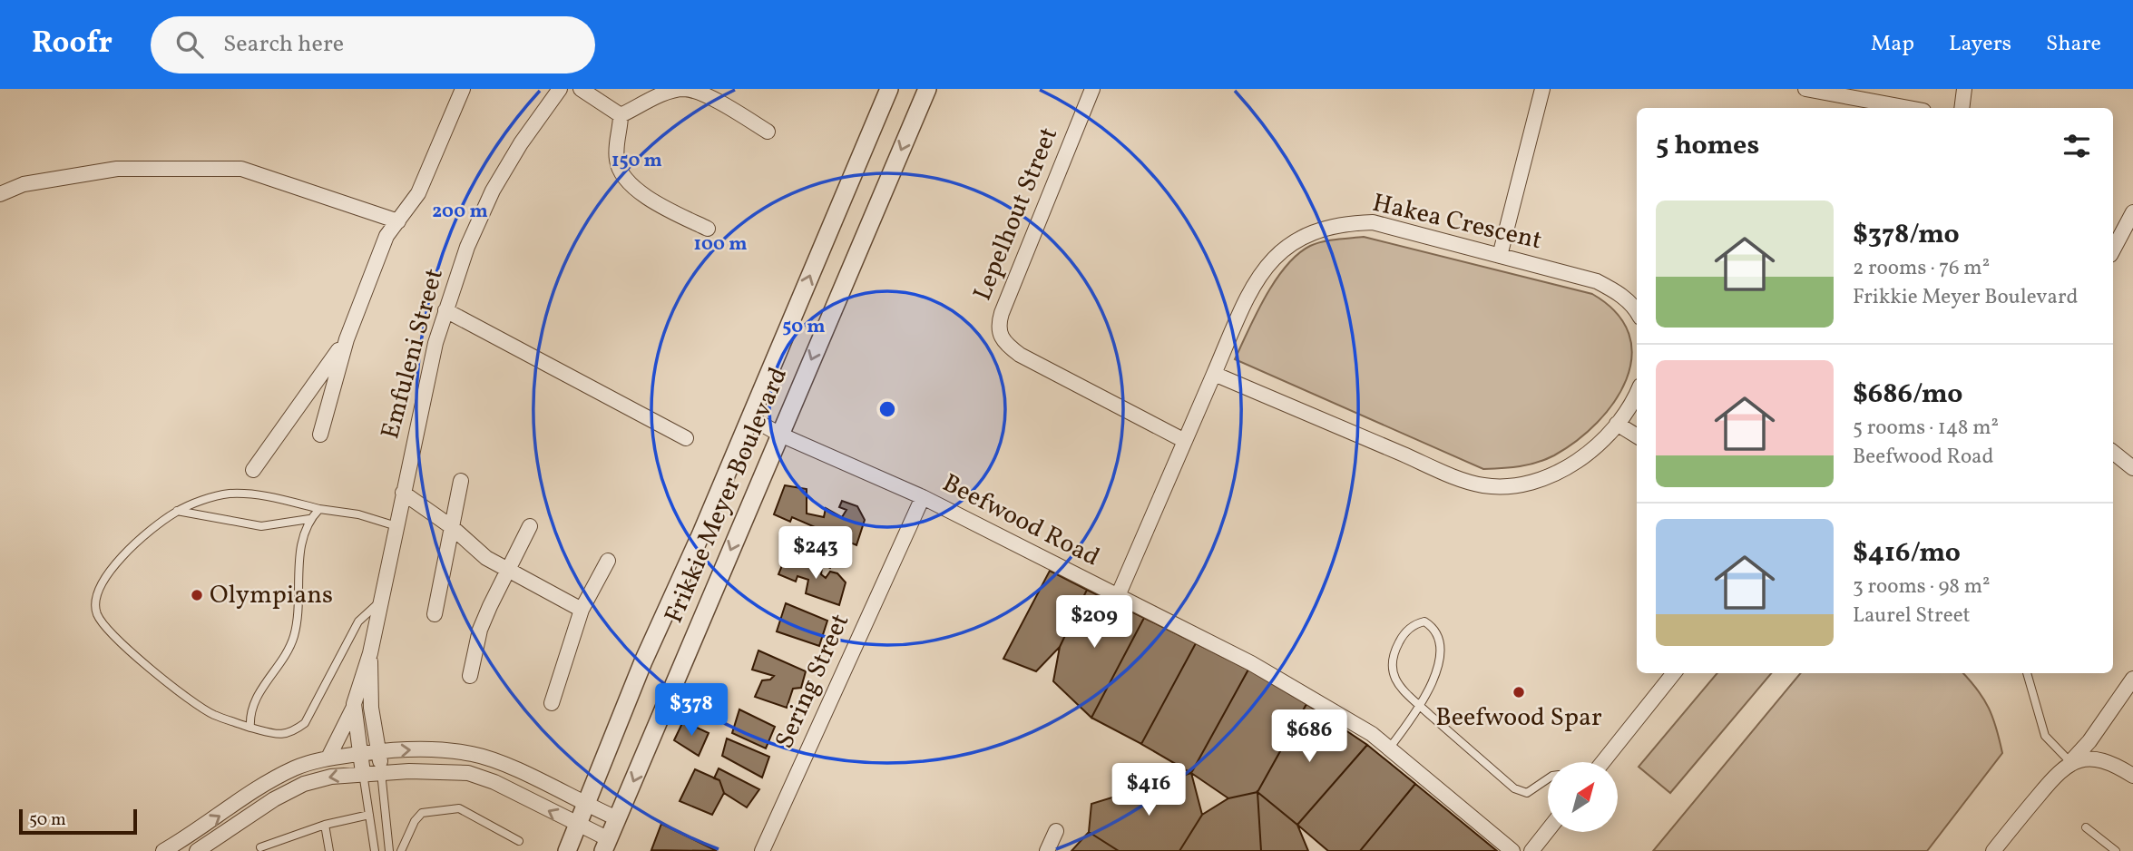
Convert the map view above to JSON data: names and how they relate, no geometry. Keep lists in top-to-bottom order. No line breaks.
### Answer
{"streets":{"street":["Lepelhout Street","Hakea Crescent","Emfuleni Street","Frikkie Meyer Boulevard","Beefwood Road","Sering Street"]},"crossings":[["Lepelhout Street","Hakea Crescent"],["Hakea Crescent","Beefwood Road"],["Frikkie Meyer Boulevard","Beefwood Road"],["Beefwood Road","Sering Street"]],"places":["Olympians","Beefwood Spar"],"scale_bar":"50 m","north":"top right","page":{"header":"Roofr","search":"Search here","nav":["Map","Layers","Share"],"heading":"5 homes","list":[{"name":"$378/mo","note":"2 rooms · 76 m² · Frikkie Meyer Boulevard"},{"name":"$686/mo","note":"5 rooms · 148 m² · Beefwood Road"},{"name":"$416/mo","note":"3 rooms · 98 m² · Laurel Street"}],"price":["$243","$209","$378","$686","$416"],"scale":"50 m"},"rings":["150 m","200 m","100 m","50 m"]}
